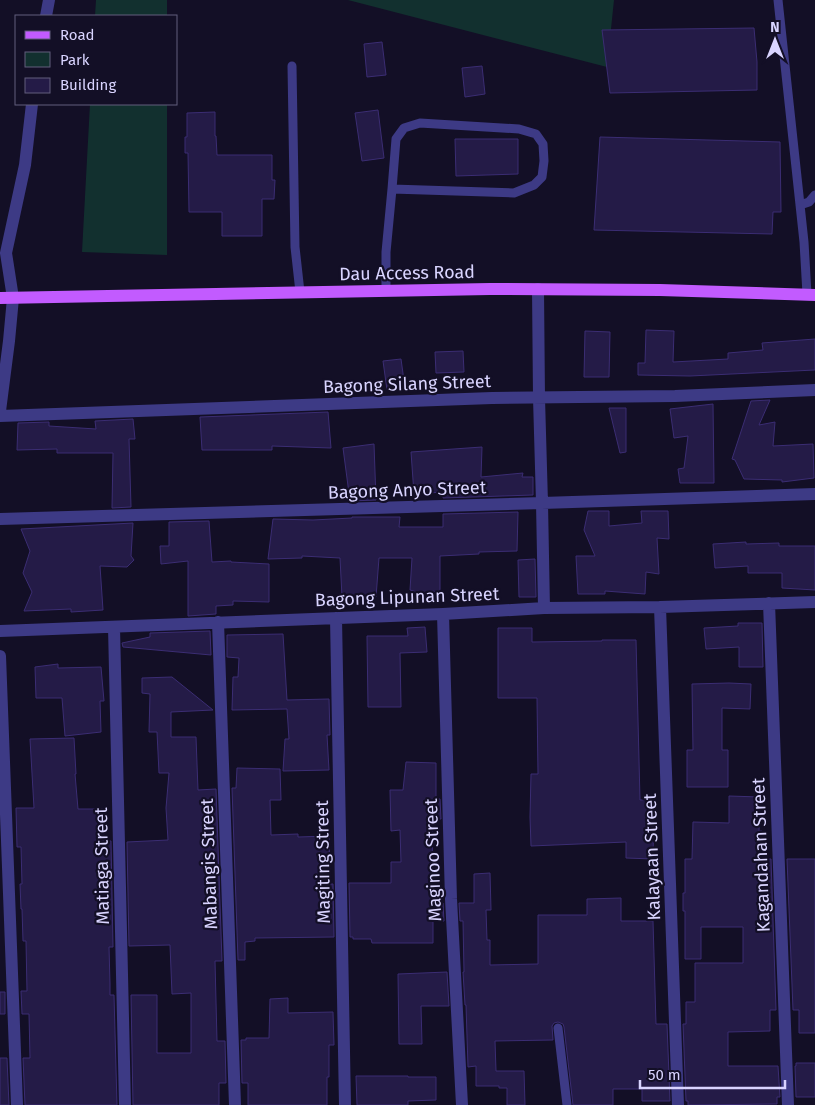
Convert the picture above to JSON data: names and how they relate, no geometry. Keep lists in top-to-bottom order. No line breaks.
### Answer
{"streets":{"main road":["Dau Access Road"],"street":["Bagong Silang Street","Bagong Anyo Street","Bagong Lipunan Street","Kagandahan Street","Kalayaan Street","Maginoo Street","Magiting Street","Mabangis Street","Matiaga Street"]},"crossings":[["Bagong Lipunan Street","Kagandahan Street"],["Bagong Lipunan Street","Kalayaan Street"],["Bagong Lipunan Street","Maginoo Street"],["Bagong Lipunan Street","Magiting Street"],["Bagong Lipunan Street","Mabangis Street"],["Bagong Lipunan Street","Matiaga Street"]],"legend":["Road","Park","Building"],"scale_bar":"50 m","north":"top"}
